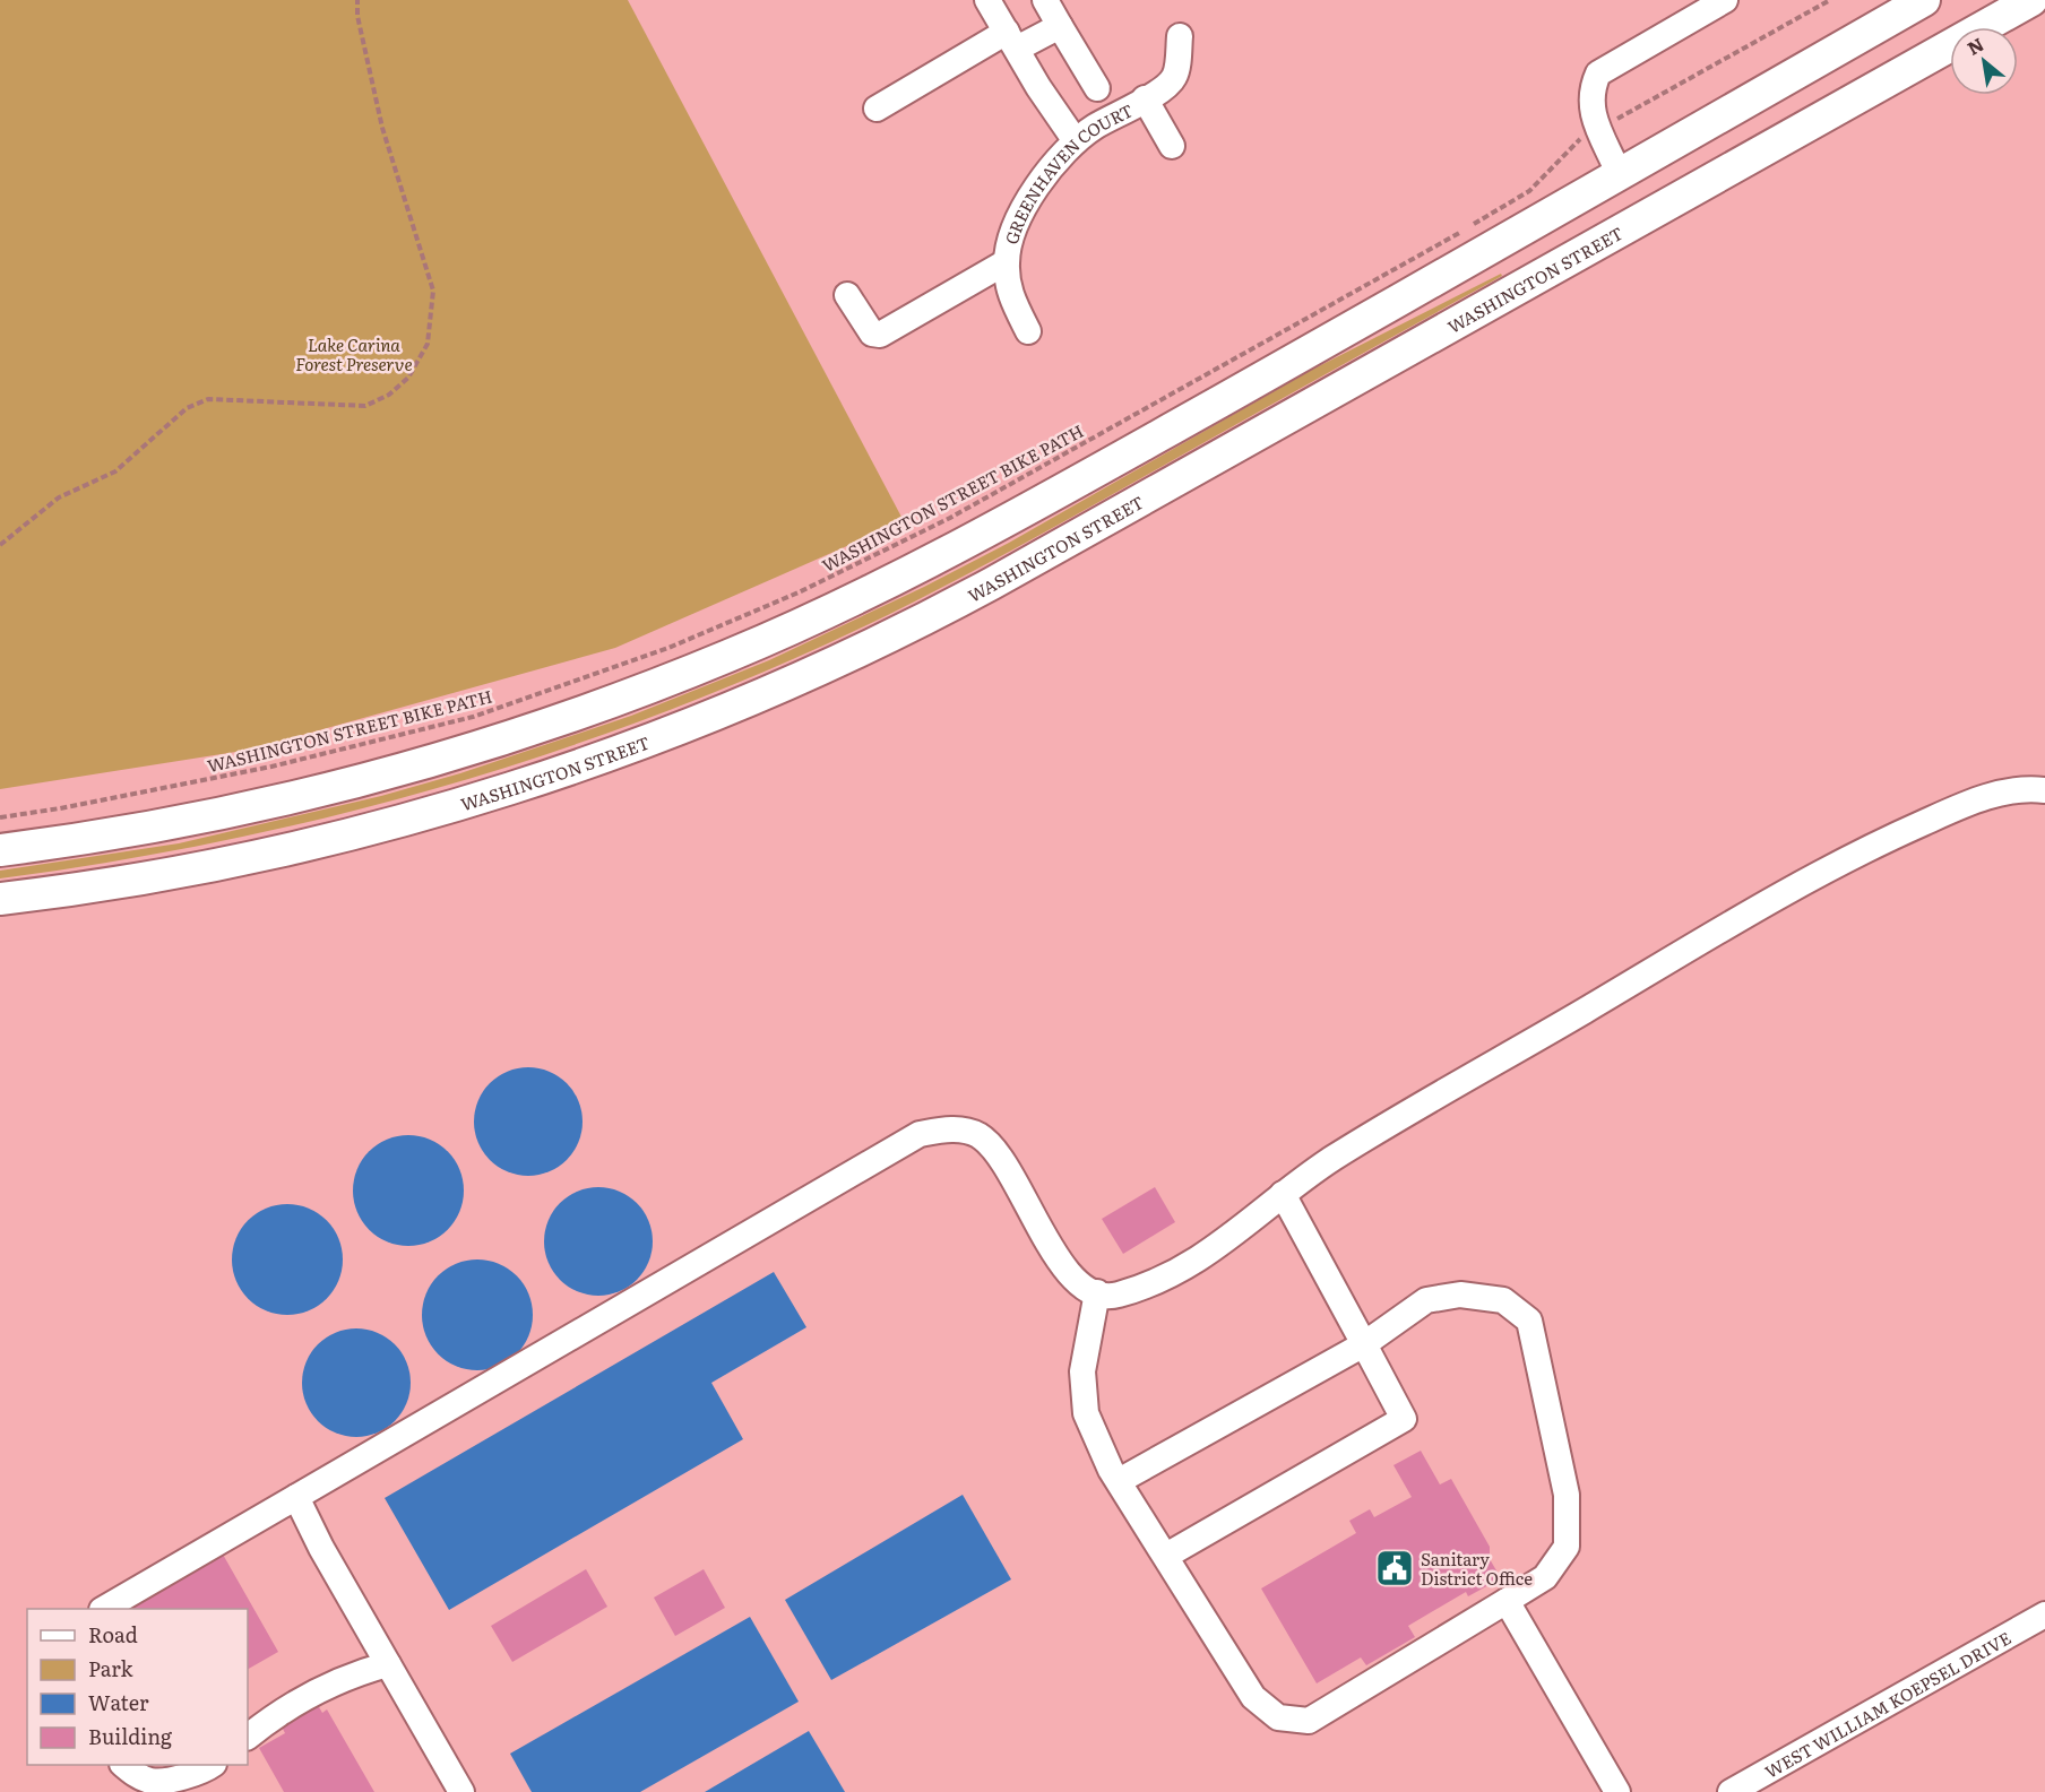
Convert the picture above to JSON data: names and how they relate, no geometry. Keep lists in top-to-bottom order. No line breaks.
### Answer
{"streets":{"main road":["WASHINGTON STREET"],"street":["GREENHAVEN COURT","WEST WILLIAM KOEPSEL DRIVE"],"path":["WASHINGTON STREET BIKE PATH"]},"parks":["Lake Carina Forest Preserve"],"places":{"public building":["Sanitary District Office"]},"legend":["Road","Park","Water","Building"],"north":"top left"}
